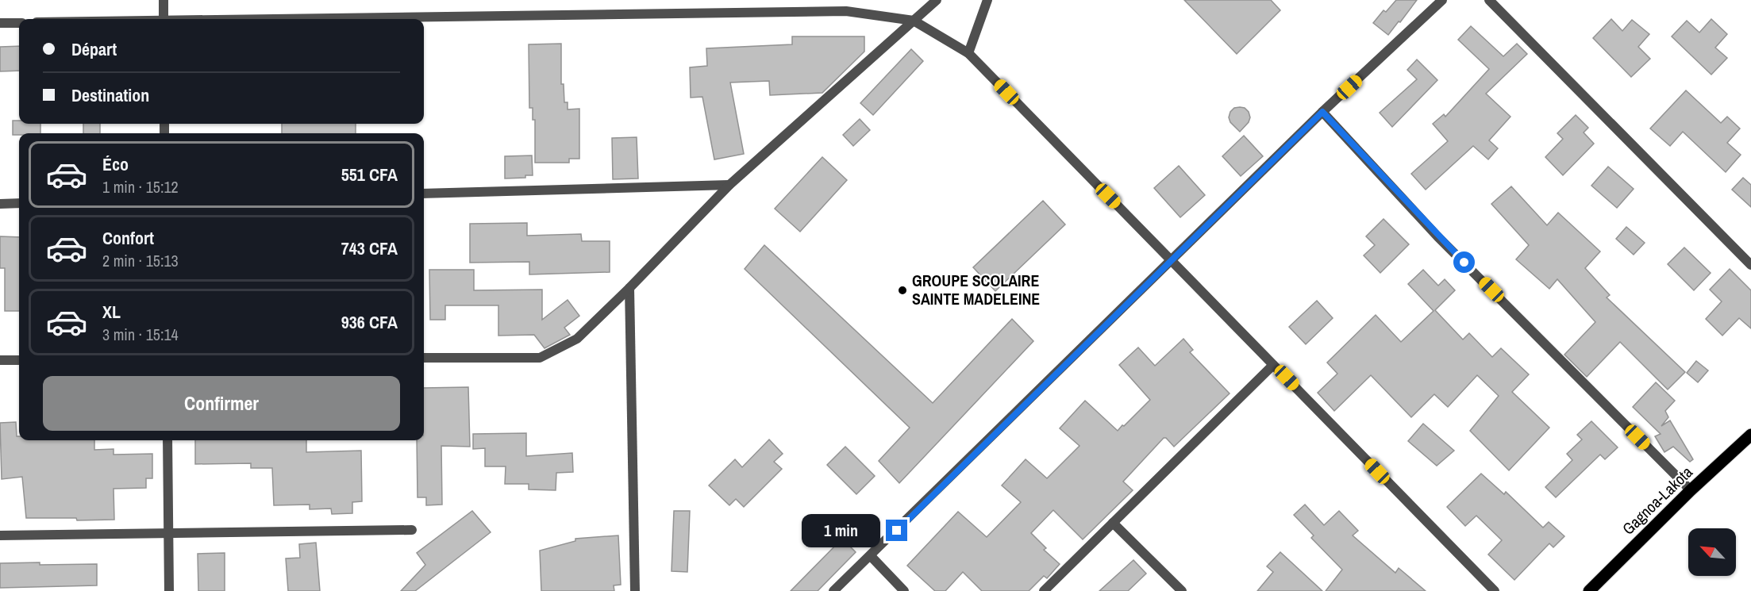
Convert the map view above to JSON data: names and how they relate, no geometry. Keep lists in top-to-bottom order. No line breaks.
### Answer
{"streets":{"main road":["Gagnoa-Lakota"]},"places":["GROUPE SCOLAIRE SAINTE MADELEINE"],"north":"top left","page":{"banner":["Départ","Destination"],"list":[{"name":"Éco","note":"1 min · 15:12","value":"551 CFA"},{"name":"Confort","note":"2 min · 15:13","value":"743 CFA"},{"name":"XL","note":"3 min · 15:14","value":"936 CFA"}],"buttons":"Confirmer","bubble":"1 min"}}
